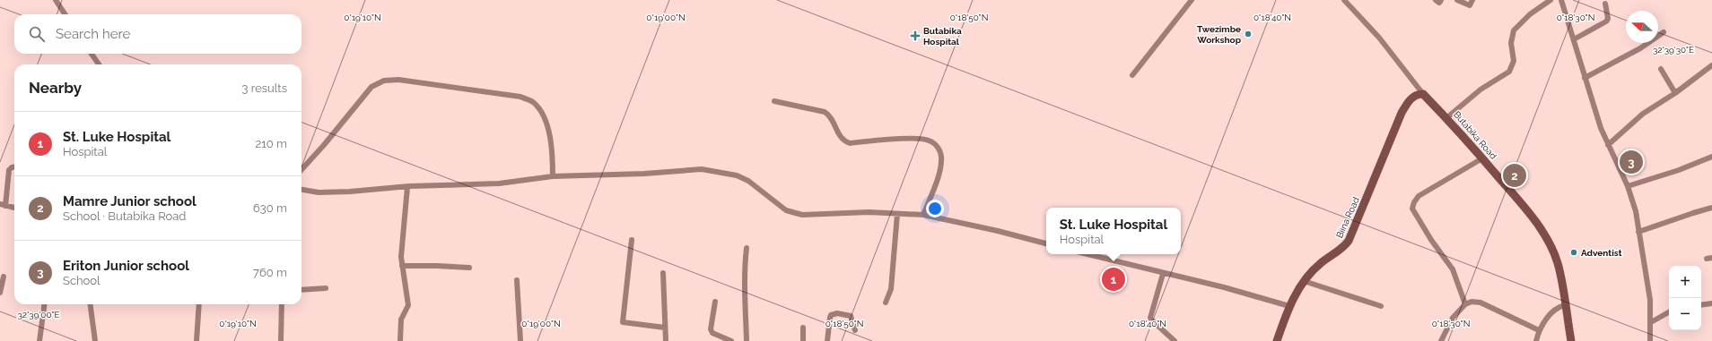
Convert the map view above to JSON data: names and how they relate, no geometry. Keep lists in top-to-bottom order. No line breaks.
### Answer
{"streets":{"main road":["Butabika Road","Biina Road"]},"crossings":[["Butabika Road","Biina Road"]],"places":{"other":["Twezimbe Workshop","Adventist"],"health":["Butabika Hospital"]},"north":"left","page":{"search":"Search here","heading":["Nearby","3 results"],"list":[{"mark":"1","name":"St. Luke Hospital","note":"Hospital","value":"210 m"},{"mark":"2","name":"Mamre Junior school","note":"School · Butabika Road","value":"630 m"},{"mark":"3","name":"Eriton Junior school","note":"School","value":"760 m"}],"pins":["3","2","1"],"popup":["St. Luke Hospital","Hospital"],"map_buttons":["+","−"]},"coordinates":["0°18'40\"N","0°19'10\"N","0°19'00\"N","0°18'50\"N","0°18'30\"N","32°39'30\"E","32°39'00\"E"]}
